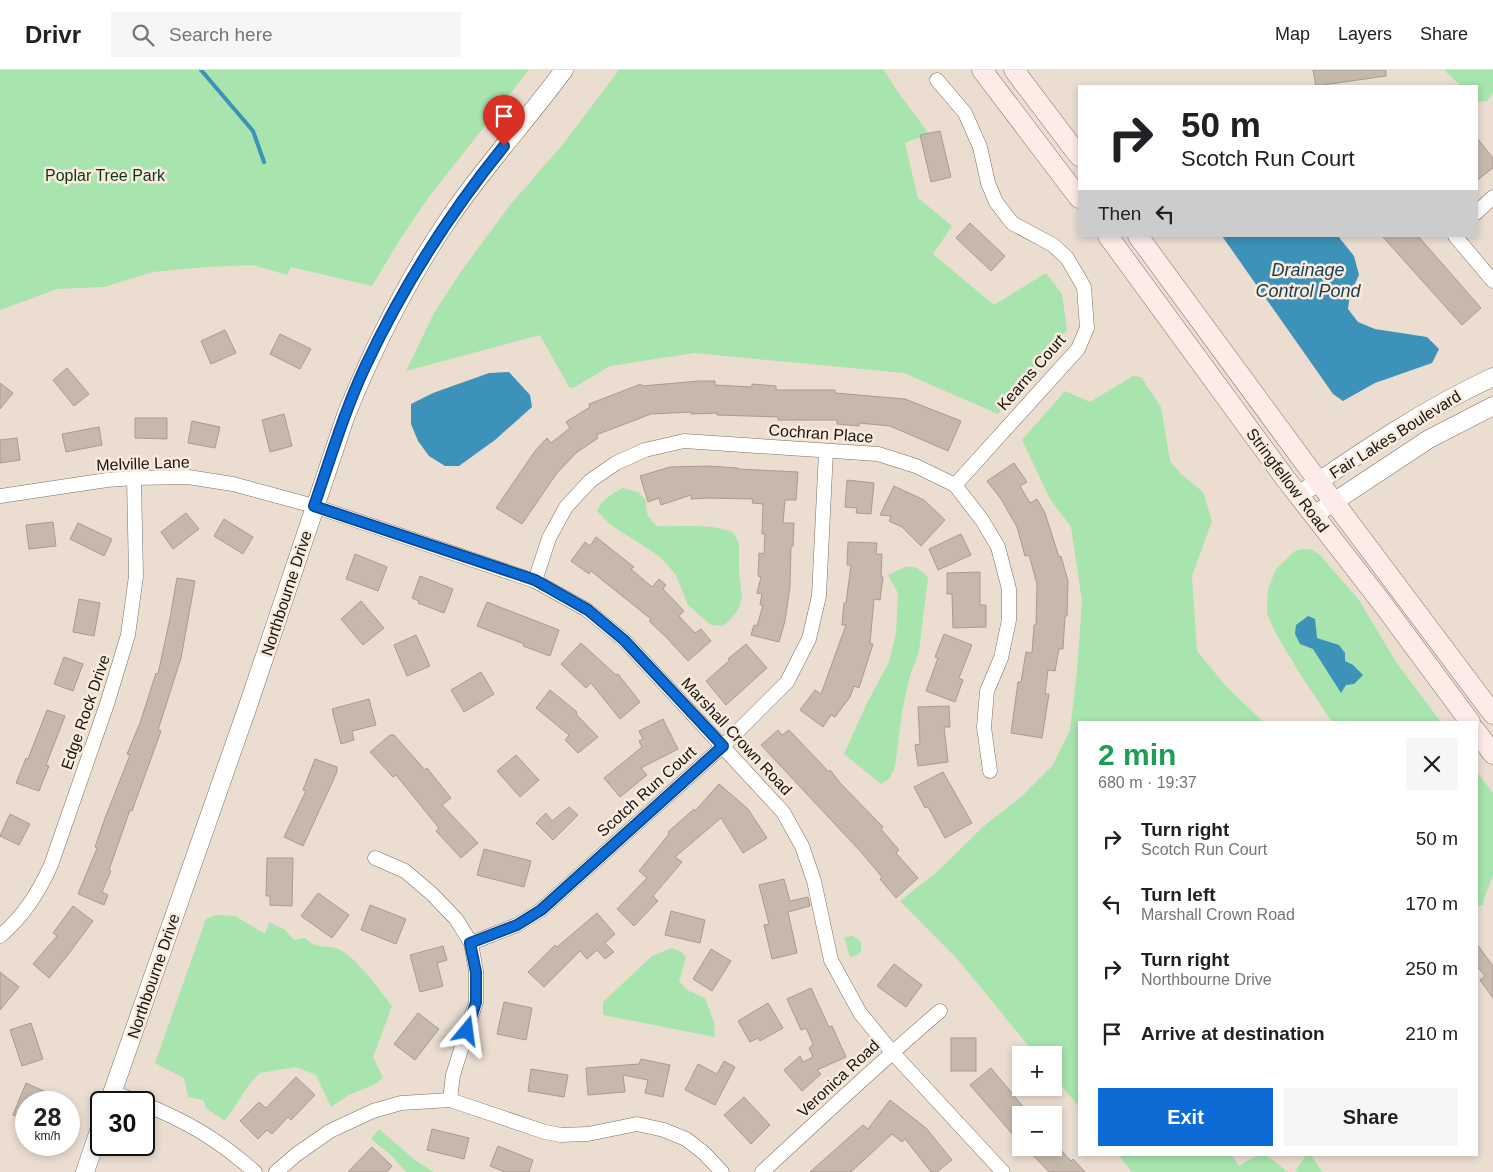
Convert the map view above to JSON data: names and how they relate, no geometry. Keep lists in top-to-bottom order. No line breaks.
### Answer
{"streets":{"main road":["Stringfellow Road"],"street":["Kearns Court","Cochran Place","Fair Lakes Boulevard","Melville Lane","Northbourne Drive","Edge Rock Drive","Marshall Crown Road","Scotch Run Court","Veronica Road"]},"crossings":[["Kearns Court","Cochran Place"],["Cochran Place","Marshall Crown Road"],["Cochran Place","Scotch Run Court"],["Fair Lakes Boulevard","Stringfellow Road"],["Melville Lane","Northbourne Drive"],["Melville Lane","Edge Rock Drive"],["Melville Lane","Marshall Crown Road"],["Northbourne Drive","Marshall Crown Road"],["Marshall Crown Road","Scotch Run Court"],["Marshall Crown Road","Veronica Road"]],"water":["Drainage Control Pond"],"parks":["Poplar Tree Park"],"page":{"header":"Drivr","search":"Search here","nav":["Map","Layers","Share"],"turn":["50 m","Scotch Run Court"],"then":"Then","heading":["2 min","680 m · 19:37"],"list":[{"name":"Turn right","note":"Scotch Run Court","value":"50 m"},{"name":"Turn left","note":"Marshall Crown Road","value":"170 m"},{"name":"Turn right","note":"Northbourne Drive","value":"250 m"},{"name":"Arrive at destination","value":"210 m"}],"map_buttons":["+","−"],"buttons":["Exit","Share"],"speed":"28 km/h","limit":"30"}}
